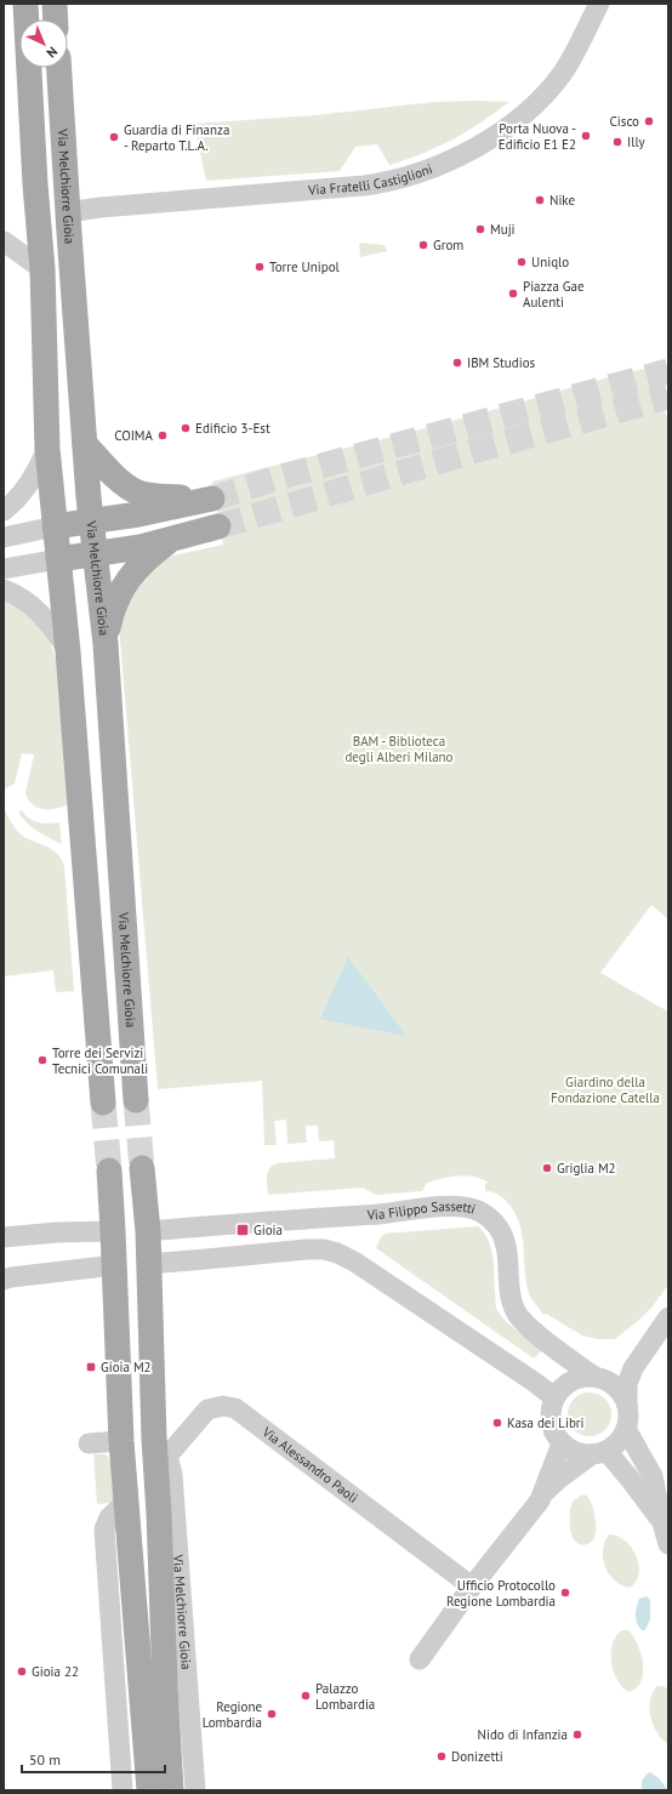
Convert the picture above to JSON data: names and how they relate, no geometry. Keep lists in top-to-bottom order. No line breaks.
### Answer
{"streets":{"main road":["Via Melchiorre Gioia"],"street":["Via Fratelli Castiglioni","Via Filippo Sassetti","Via Alessandro Paoli"]},"crossings":[["Via Fratelli Castiglioni","Via Melchiorre Gioia"],["Via Melchiorre Gioia","Via Filippo Sassetti"],["Via Melchiorre Gioia","Via Alessandro Paoli"]],"parks":["BAM - Biblioteca degli Alberi Milano","Giardino della Fondazione Catella"],"places":{"other":["Cisco","Porta Nuova - Edificio E1 E2","Guardia di Finanza - Reparto T.L.A.","Illy","Nike","Muji","Grom","Uniqlo","Torre Unipol","Piazza Gae Aulenti","IBM Studios","Edificio 3-Est","COIMA","Torre dei Servizi Tecnici Comunali","Griglia M2","Kasa dei Libri","Ufficio Protocollo Regione Lombardia","Gioia 22","Palazzo Lombardia","Regione Lombardia","Nido di Infanzia","Donizetti"],"transit":["Gioia","Gioia M2"]},"scale_bar":"50 m","north":"bottom right"}
